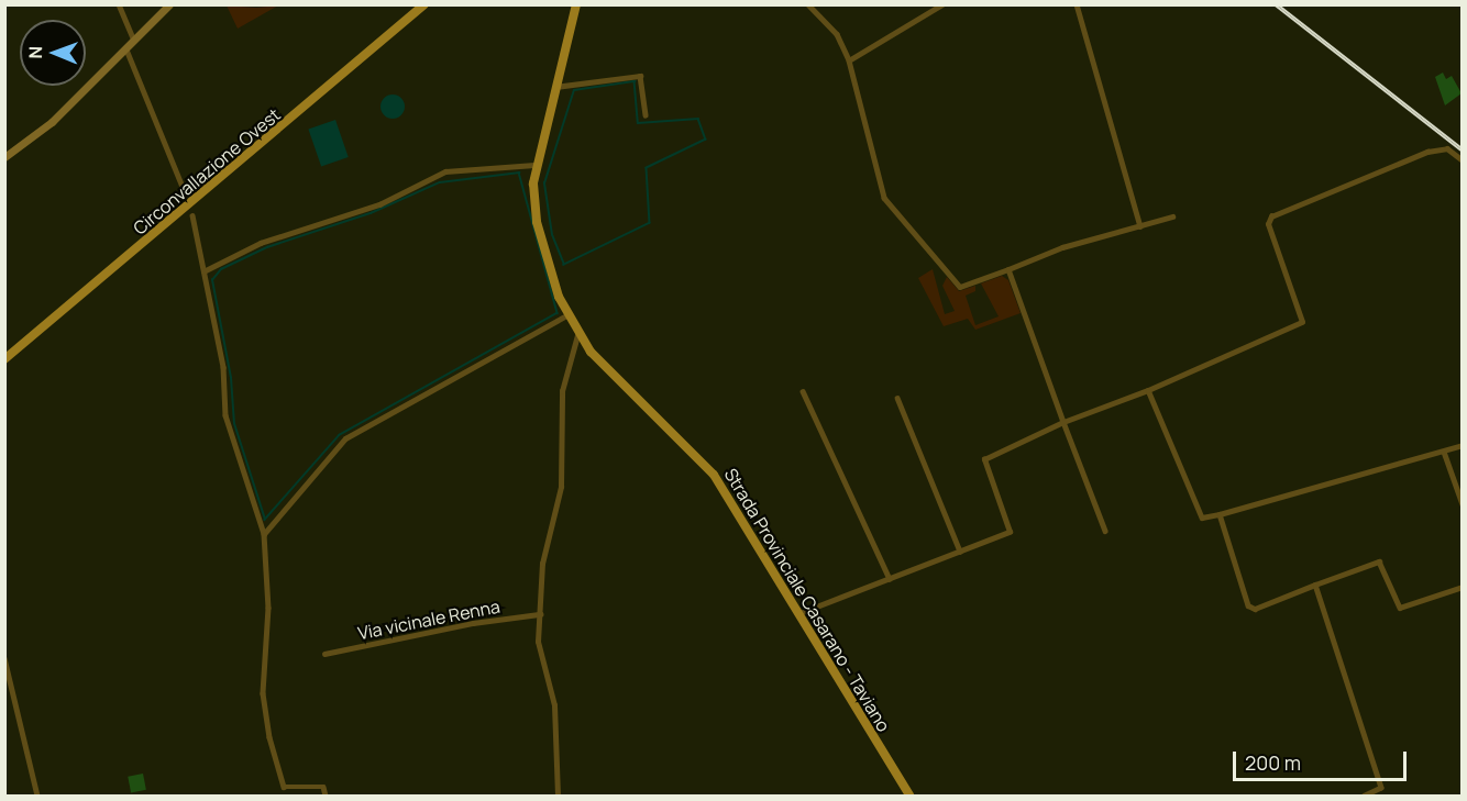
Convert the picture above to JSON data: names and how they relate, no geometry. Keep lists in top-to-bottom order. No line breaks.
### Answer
{"streets":{"main road":["Circonvallazione Ovest","Strada Provinciale Casarano - Taviano"],"street":["Via vicinale Renna"]},"scale_bar":"200 m","north":"left"}
